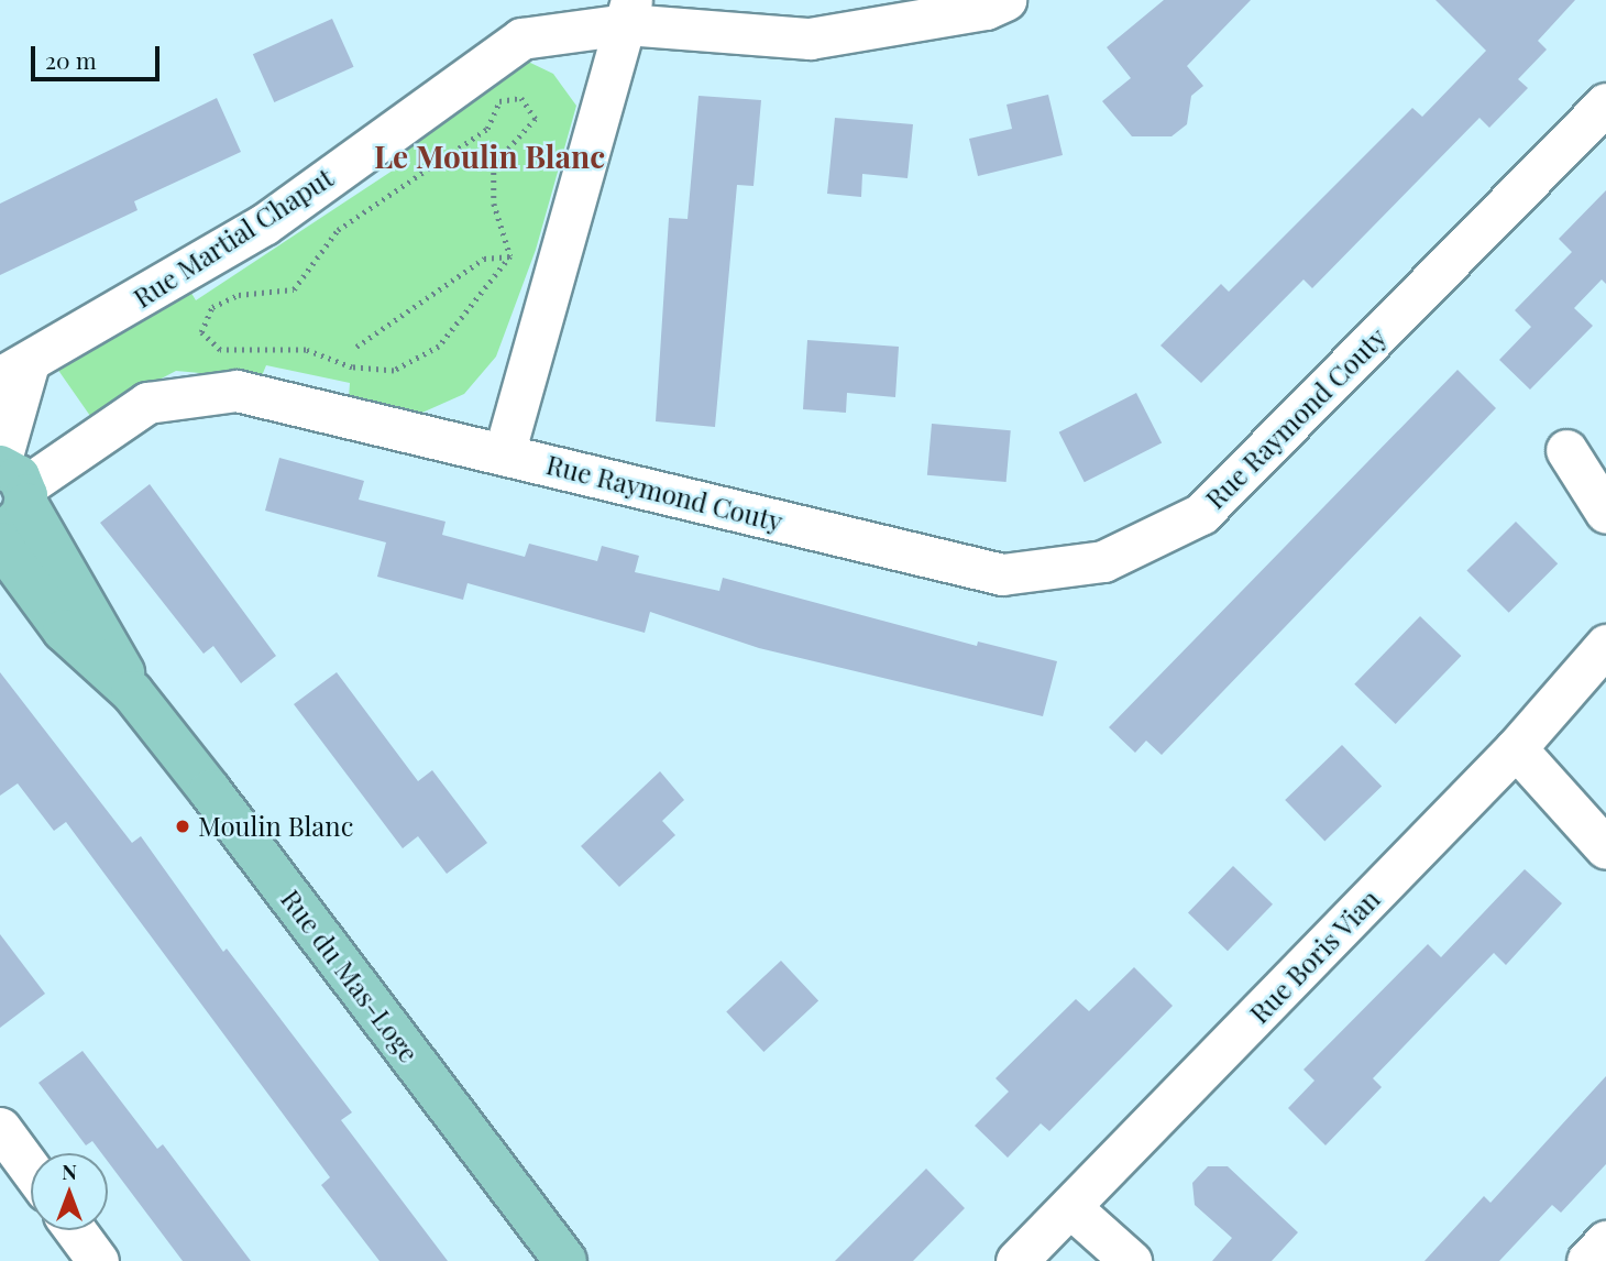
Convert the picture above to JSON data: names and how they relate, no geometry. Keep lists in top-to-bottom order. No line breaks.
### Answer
{"streets":{"main road":["Rue du Mas-Loge"],"street":["Rue Martial Chaput","Rue Raymond Couty","Rue Boris Vian"]},"crossings":[["Rue Martial Chaput","Rue Raymond Couty"],["Rue Martial Chaput","Rue du Mas-Loge"],["Rue Raymond Couty","Rue du Mas-Loge"]],"districts":["Le Moulin Blanc"],"places":["Moulin Blanc"],"scale_bar":"20 m","north":"top"}
